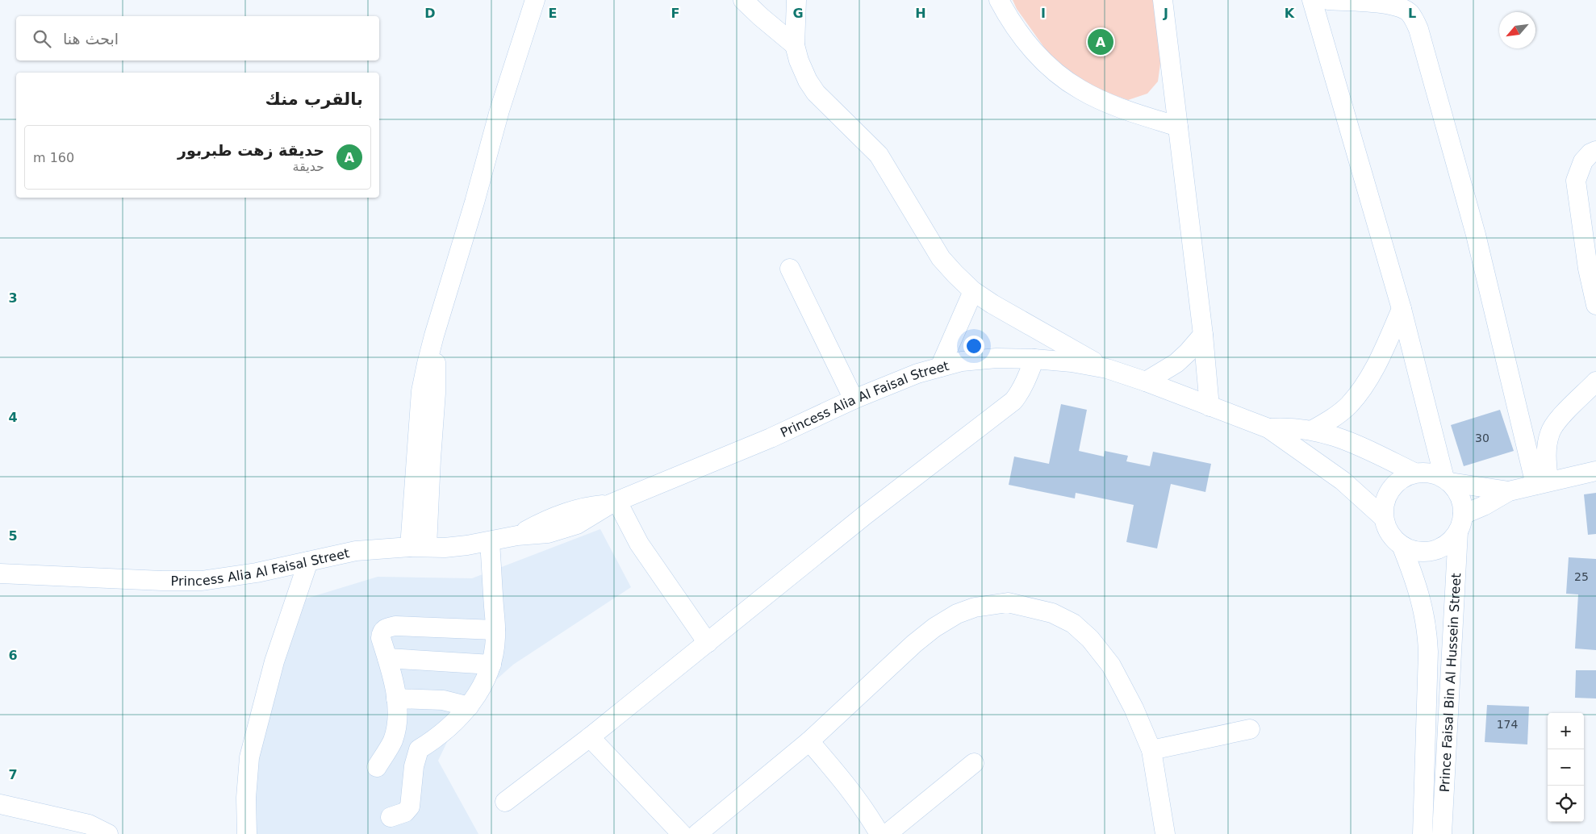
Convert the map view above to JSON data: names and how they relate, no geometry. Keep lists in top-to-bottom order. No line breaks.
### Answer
{"streets":{"street":["Princess Alia Al Faisal Street","Prince Faisal Bin Al Hussein Street"]},"crossings":[["Princess Alia Al Faisal Street","Prince Faisal Bin Al Hussein Street"]],"house_numbers":["30","25","174"],"north":"bottom left","page":{"search":"ابحث هنا","pins":"A","heading":"بالقرب منك","list":[{"mark":"A","name":"حديقة زهت طبربور","note":"حديقة","value":"160 m"}],"map_buttons":["+","−"]},"grid":{"columns":["D","E","F","G","H","I","J","K","L"],"rows":["3","4","5","6","7"]}}
